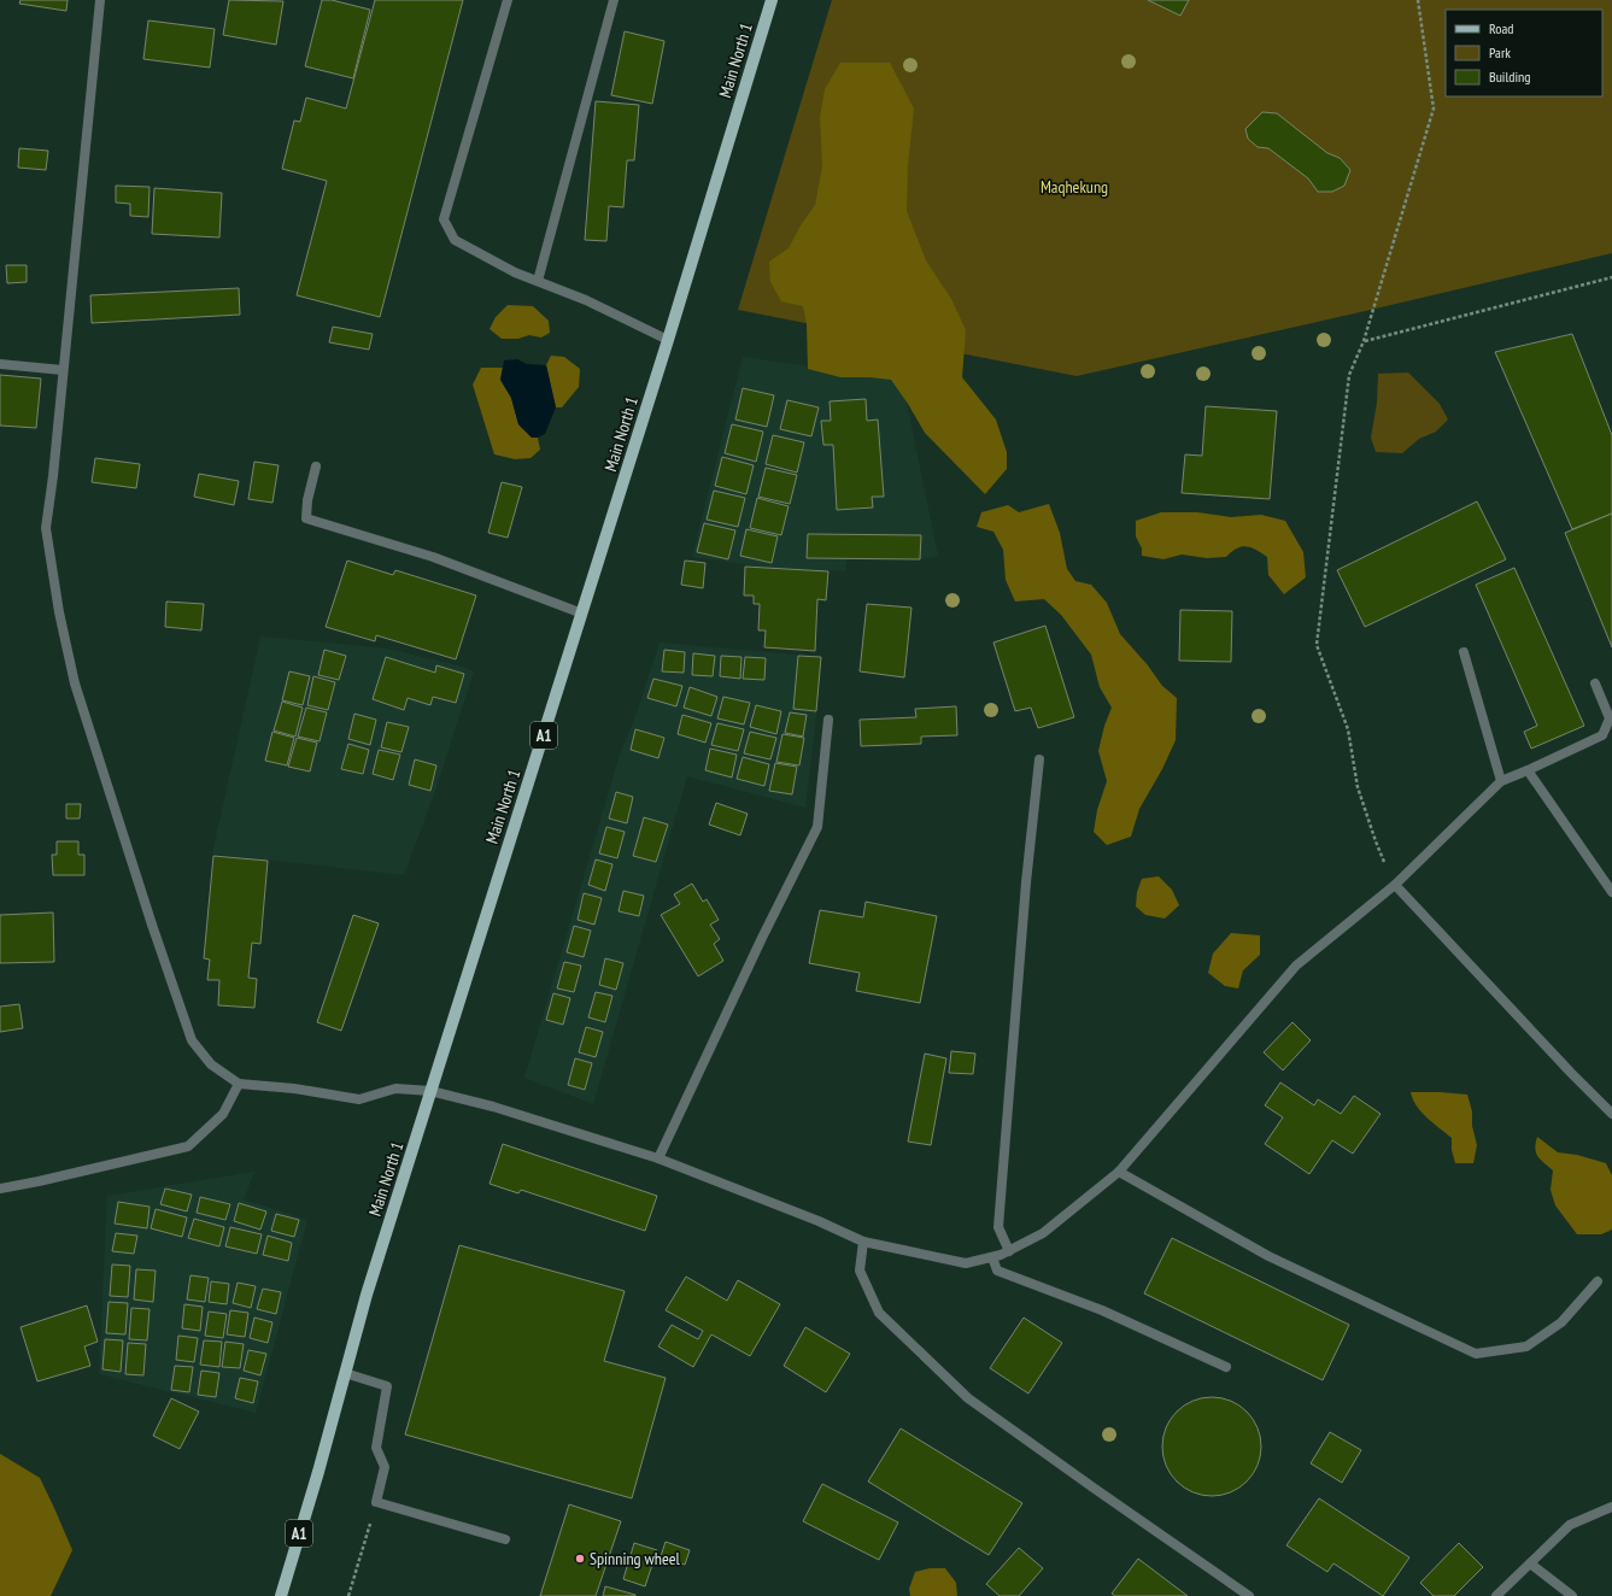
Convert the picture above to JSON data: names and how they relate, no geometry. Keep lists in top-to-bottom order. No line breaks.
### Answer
{"streets":{"main road":["Main North 1","A1"]},"parks":["Maqhekung"],"places":["Spinning wheel"],"legend":["Road","Park","Building"]}
